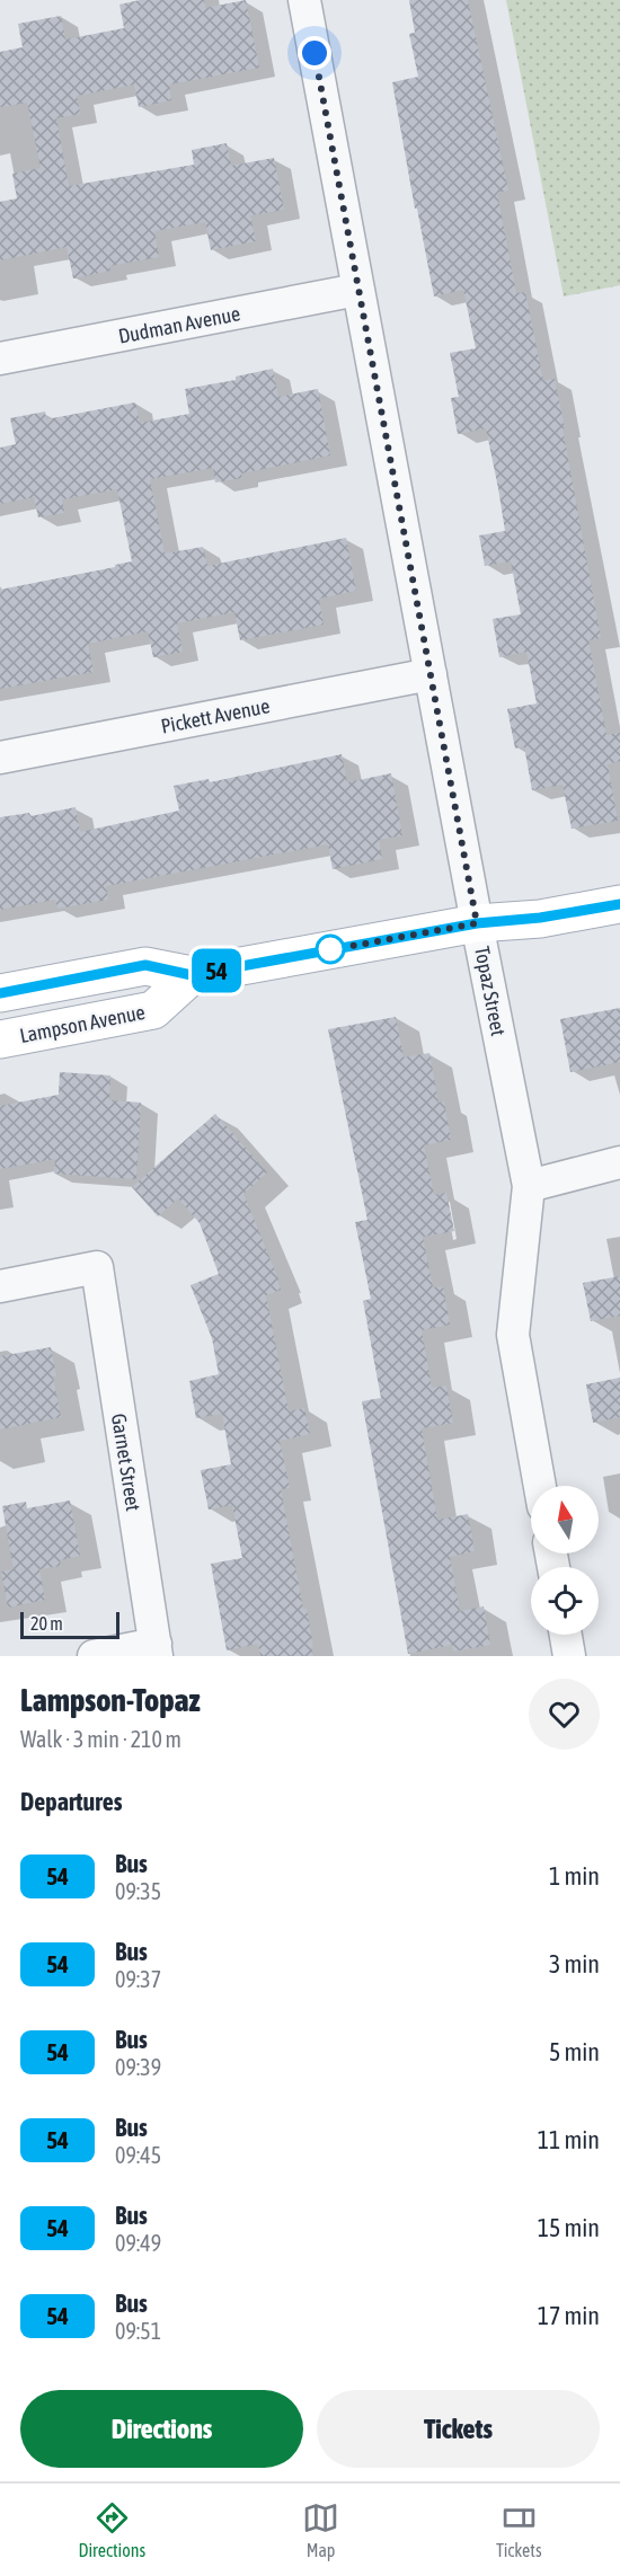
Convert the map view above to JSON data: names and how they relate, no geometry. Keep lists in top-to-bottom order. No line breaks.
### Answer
{"streets":{"main road":["Lampson Avenue"],"street":["Dudman Avenue","Pickett Avenue","Topaz Street","Garnet Street"]},"crossings":[["Dudman Avenue","Topaz Street"],["Pickett Avenue","Topaz Street"]],"lines":["bus line 54"],"scale_bar":"20 m","north":"top","page":{"on_map":"54","scale":"20 m","heading":[["Lampson-Topaz","Walk · 3 min · 210 m"],"Departures"],"list":[{"mark":"54","name":"Bus","note":"09:35","value":"1 min"},{"mark":"54","name":"Bus","note":"09:37","value":"3 min"},{"mark":"54","name":"Bus","note":"09:39","value":"5 min"},{"mark":"54","name":"Bus","note":"09:45","value":"11 min"},{"mark":"54","name":"Bus","note":"09:49","value":"15 min"},{"mark":"54","name":"Bus","note":"09:51","value":"17 min"}],"buttons":["Directions","Tickets"],"tabs":["Directions","Map","Tickets"]}}
